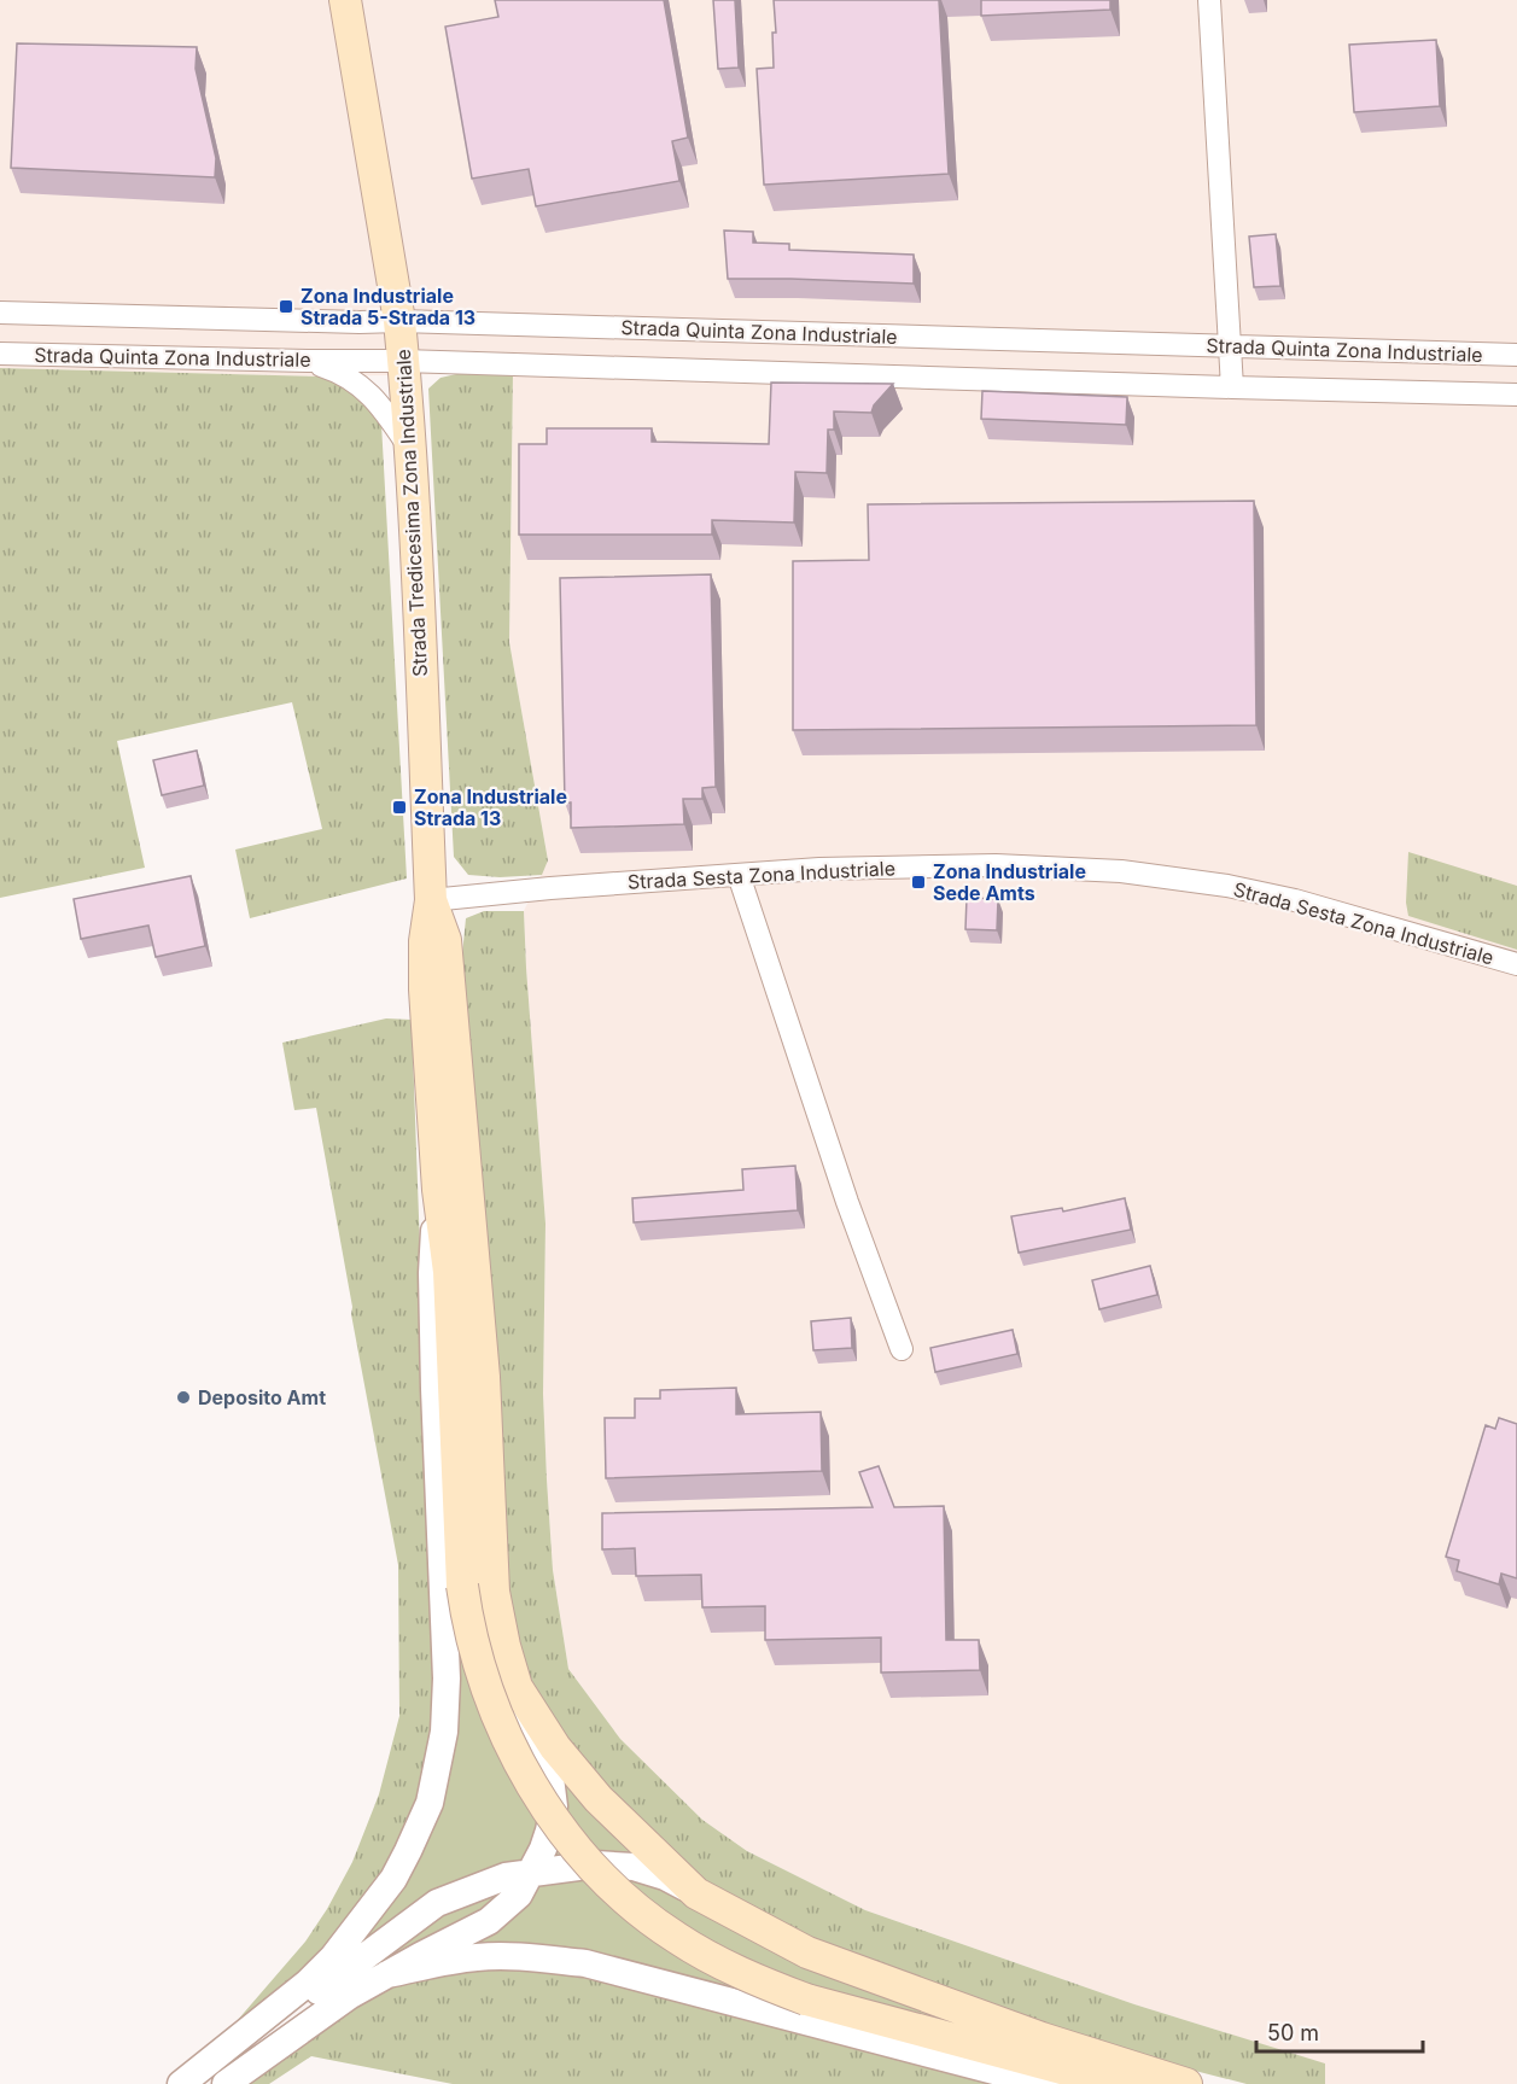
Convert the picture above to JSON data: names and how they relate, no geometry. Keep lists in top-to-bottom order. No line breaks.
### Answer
{"streets":{"main road":["Strada Tredicesima Zona Industriale"],"street":["Strada Quinta Zona Industriale","Strada Sesta Zona Industriale"]},"crossings":[["Strada Quinta Zona Industriale","Strada Tredicesima Zona Industriale"],["Strada Tredicesima Zona Industriale","Strada Sesta Zona Industriale"]],"places":{"transit":["Zona Industriale Strada 5-Strada 13","Zona Industriale Strada 13","Zona Industriale Sede Amts"],"other":["Deposito Amt"]},"scale_bar":"50 m"}
